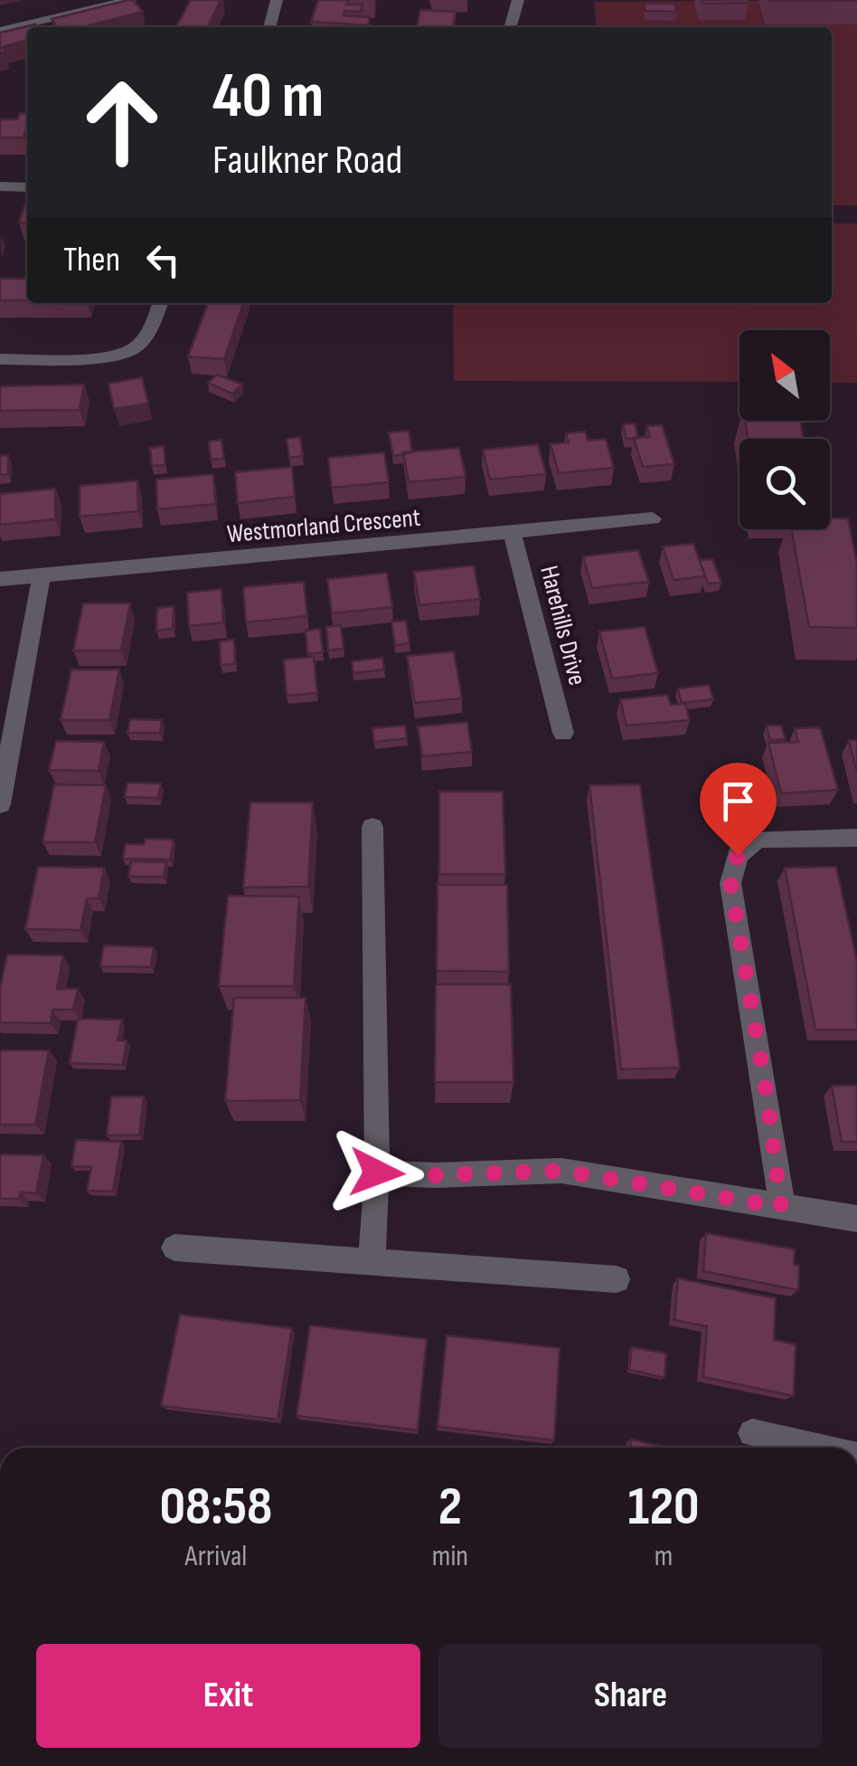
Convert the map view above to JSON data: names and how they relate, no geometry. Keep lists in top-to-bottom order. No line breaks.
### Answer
{"streets":{"street":["Westmorland Crescent","Harehills Drive"]},"crossings":[["Westmorland Crescent","Harehills Drive"]],"north":"top left","page":{"turn":["40 m","Faulkner Road"],"then":"Then","eta":["08:58","Arrival","2","min","120","m"],"buttons":["Exit","Share"]}}
